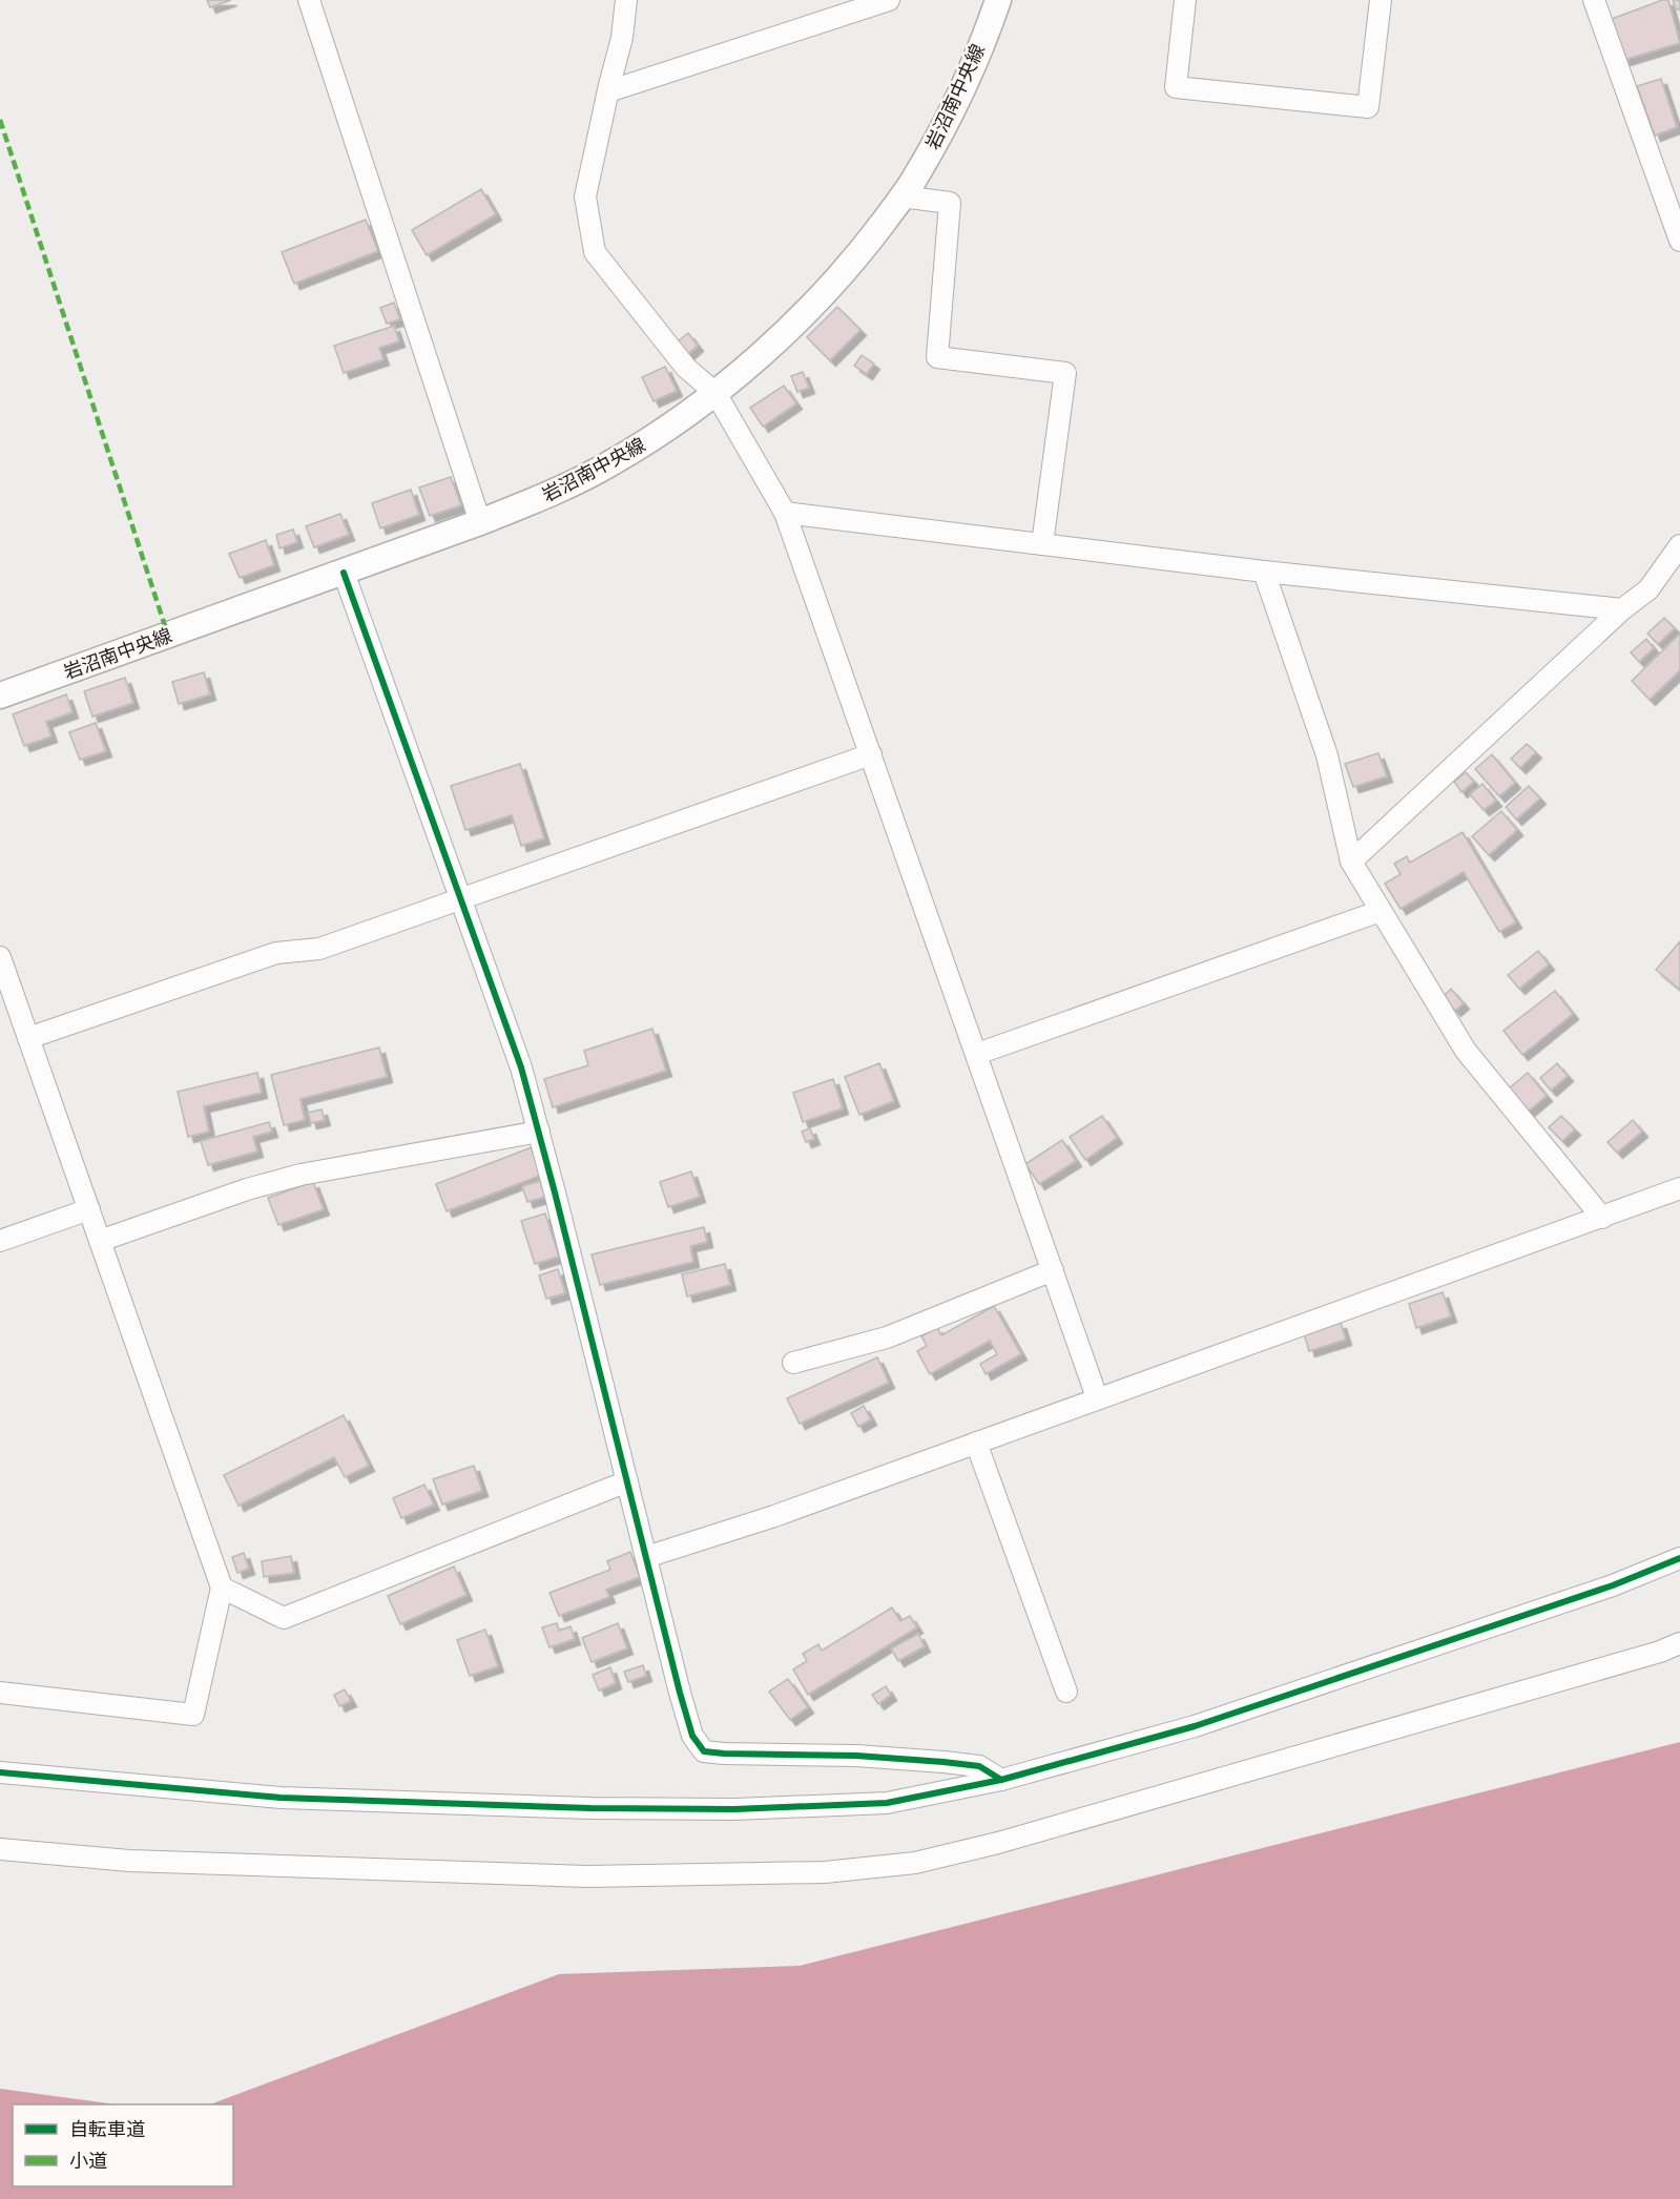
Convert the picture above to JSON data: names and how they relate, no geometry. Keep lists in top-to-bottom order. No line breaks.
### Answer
{"streets":{"street":["岩沼南中央線"]},"legend":["自転車道","小道"]}
